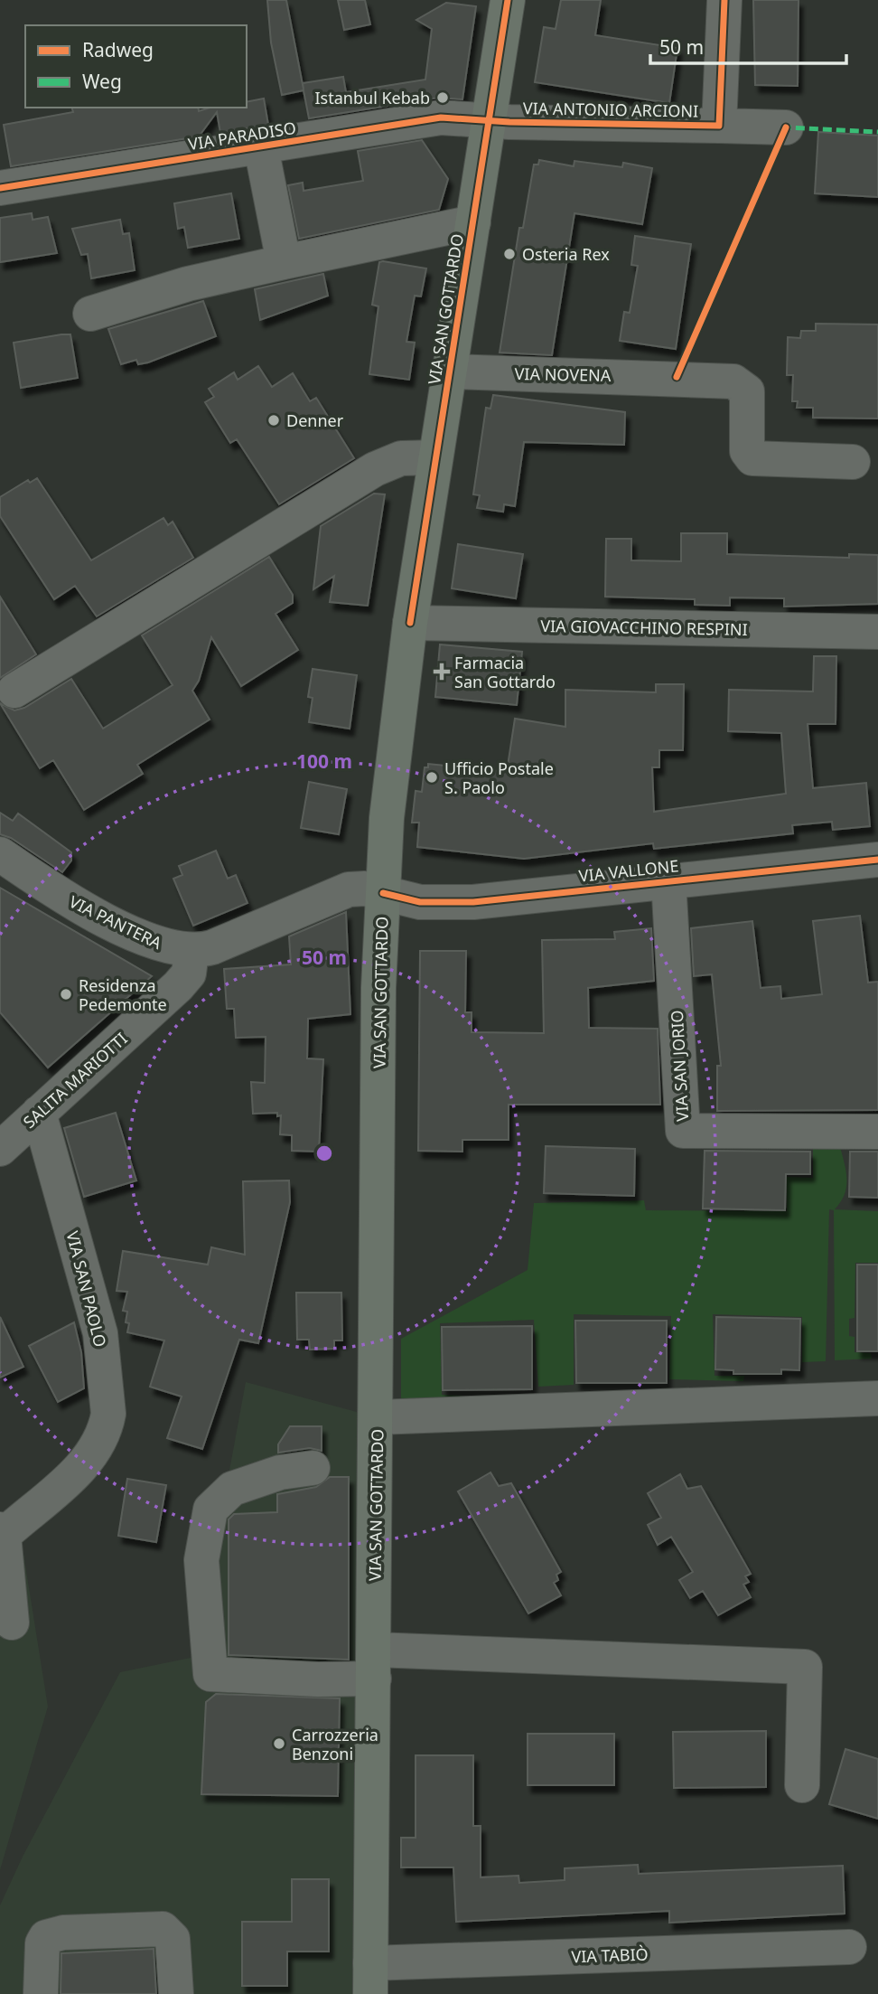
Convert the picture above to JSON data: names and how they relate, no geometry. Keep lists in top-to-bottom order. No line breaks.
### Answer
{"streets":{"main road":["VIA SAN GOTTARDO"],"street":["VIA ANTONIO ARCIONI","VIA PARADISO","VIA NOVENA","VIA GIOVACCHINO RESPINI","VIA VALLONE","VIA PANTERA","VIA SAN JORIO","SALITA MARIOTTI","VIA SAN PAOLO","VIA TABIÒ"]},"crossings":[["VIA ANTONIO ARCIONI","VIA PARADISO"],["VIA ANTONIO ARCIONI","VIA SAN GOTTARDO"],["VIA PARADISO","VIA SAN GOTTARDO"],["VIA SAN GOTTARDO","VIA NOVENA"],["VIA SAN GOTTARDO","VIA GIOVACCHINO RESPINI"],["VIA SAN GOTTARDO","VIA VALLONE"],["VIA SAN GOTTARDO","VIA PANTERA"],["VIA SAN GOTTARDO","VIA TABIÒ"],["VIA VALLONE","VIA PANTERA"],["VIA VALLONE","VIA SAN JORIO"],["VIA PANTERA","SALITA MARIOTTI"],["SALITA MARIOTTI","VIA SAN PAOLO"]],"places":{"other":["Istanbul Kebab","Osteria Rex","Denner","Ufficio Postale S. Paolo","Residenza Pedemonte","Carrozzeria Benzoni"],"health":["Farmacia San Gottardo"]},"legend":["Radweg","Weg"],"scale_bar":"50 m","rings":["100 m","50 m"]}
